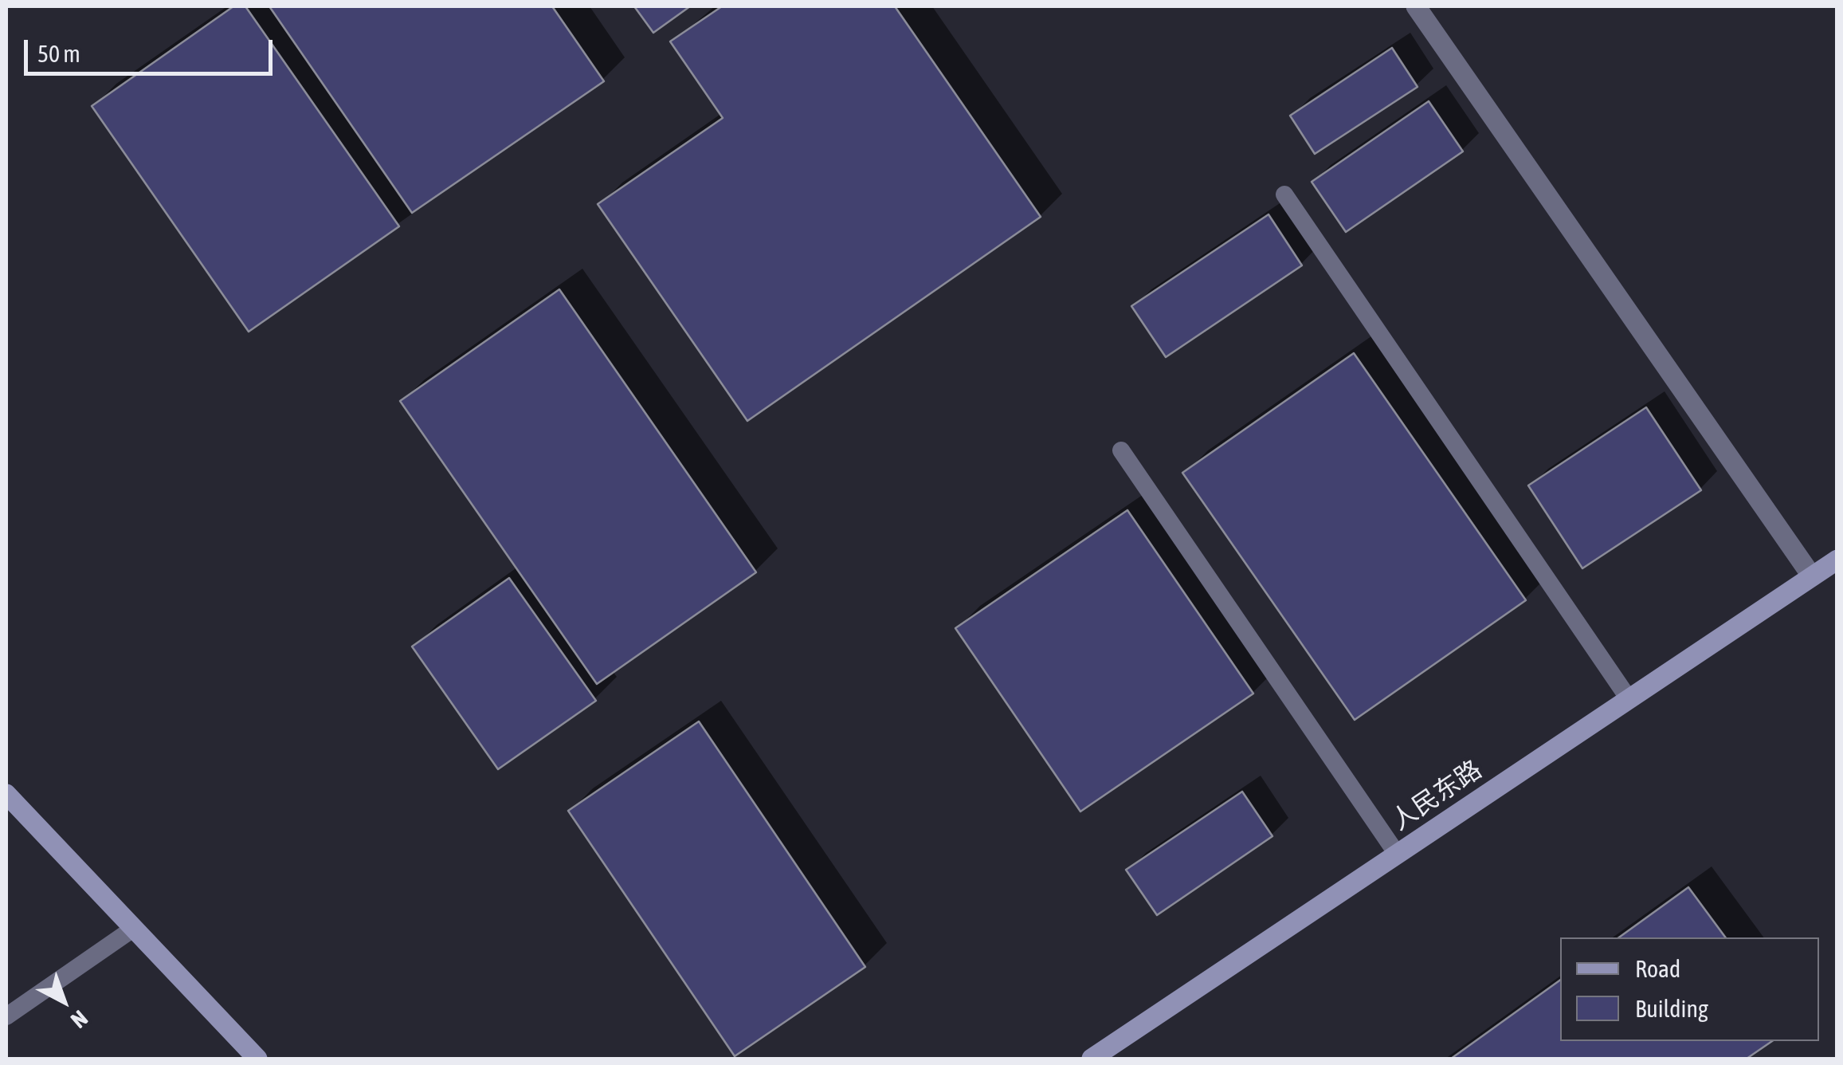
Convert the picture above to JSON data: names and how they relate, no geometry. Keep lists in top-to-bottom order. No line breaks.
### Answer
{"streets":{"street":["人民东路"]},"legend":["Road","Building"],"scale_bar":"50 m","north":"bottom right"}
